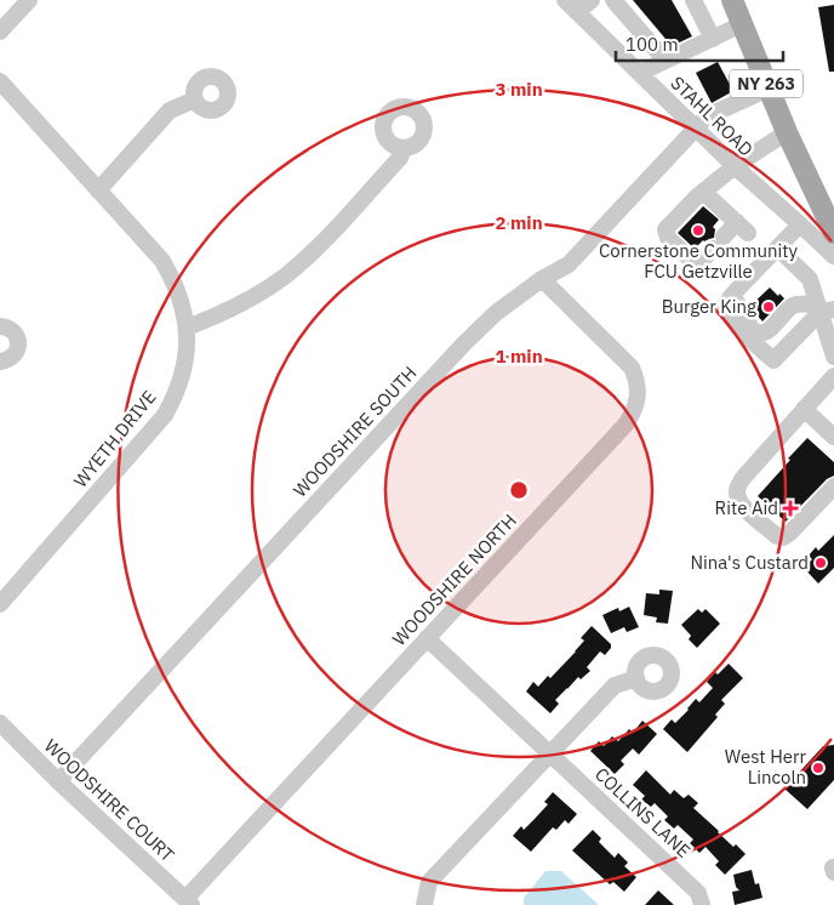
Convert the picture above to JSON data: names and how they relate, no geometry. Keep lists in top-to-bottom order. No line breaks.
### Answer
{"streets":{"main road":["NY 263"],"street":["STAHL ROAD","WOODSHIRE SOUTH","WYETH DRIVE","WOODSHIRE NORTH","WOODSHIRE COURT","COLLINS LANE"]},"crossings":[["NY 263","WOODSHIRE SOUTH"],["STAHL ROAD","WOODSHIRE SOUTH"],["WOODSHIRE SOUTH","WOODSHIRE NORTH"],["WOODSHIRE SOUTH","WOODSHIRE COURT"],["WOODSHIRE NORTH","WOODSHIRE COURT"],["WOODSHIRE NORTH","COLLINS LANE"]],"places":{"other":["Cornerstone Community FCU Getzville","Burger King","Nina's Custard","West Herr Lincoln"],"health":["Rite Aid"]},"scale_bar":"100 m","rings":["3 min","2 min","1 min"]}
